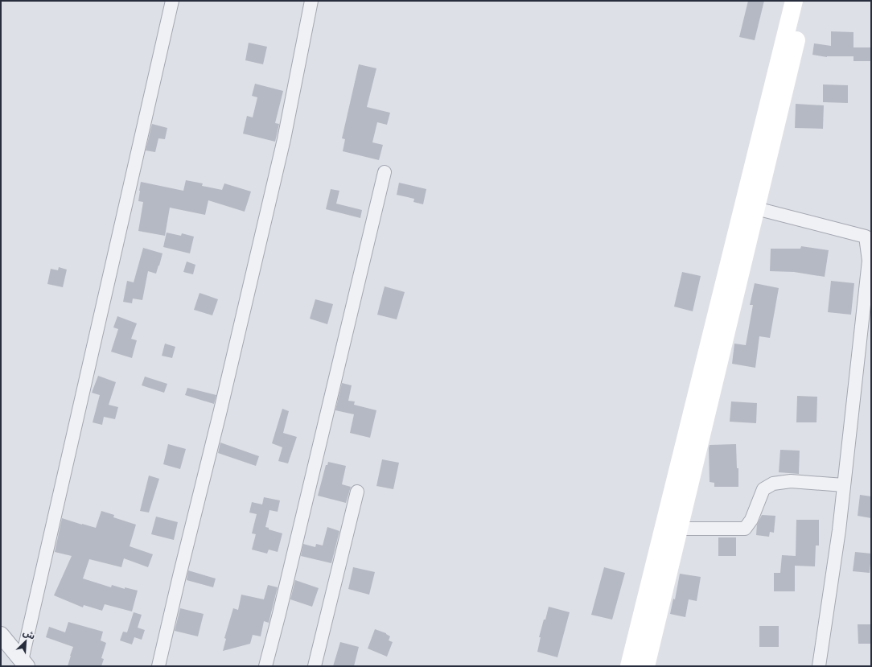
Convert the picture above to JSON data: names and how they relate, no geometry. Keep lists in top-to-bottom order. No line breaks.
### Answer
{"north":"top right"}
